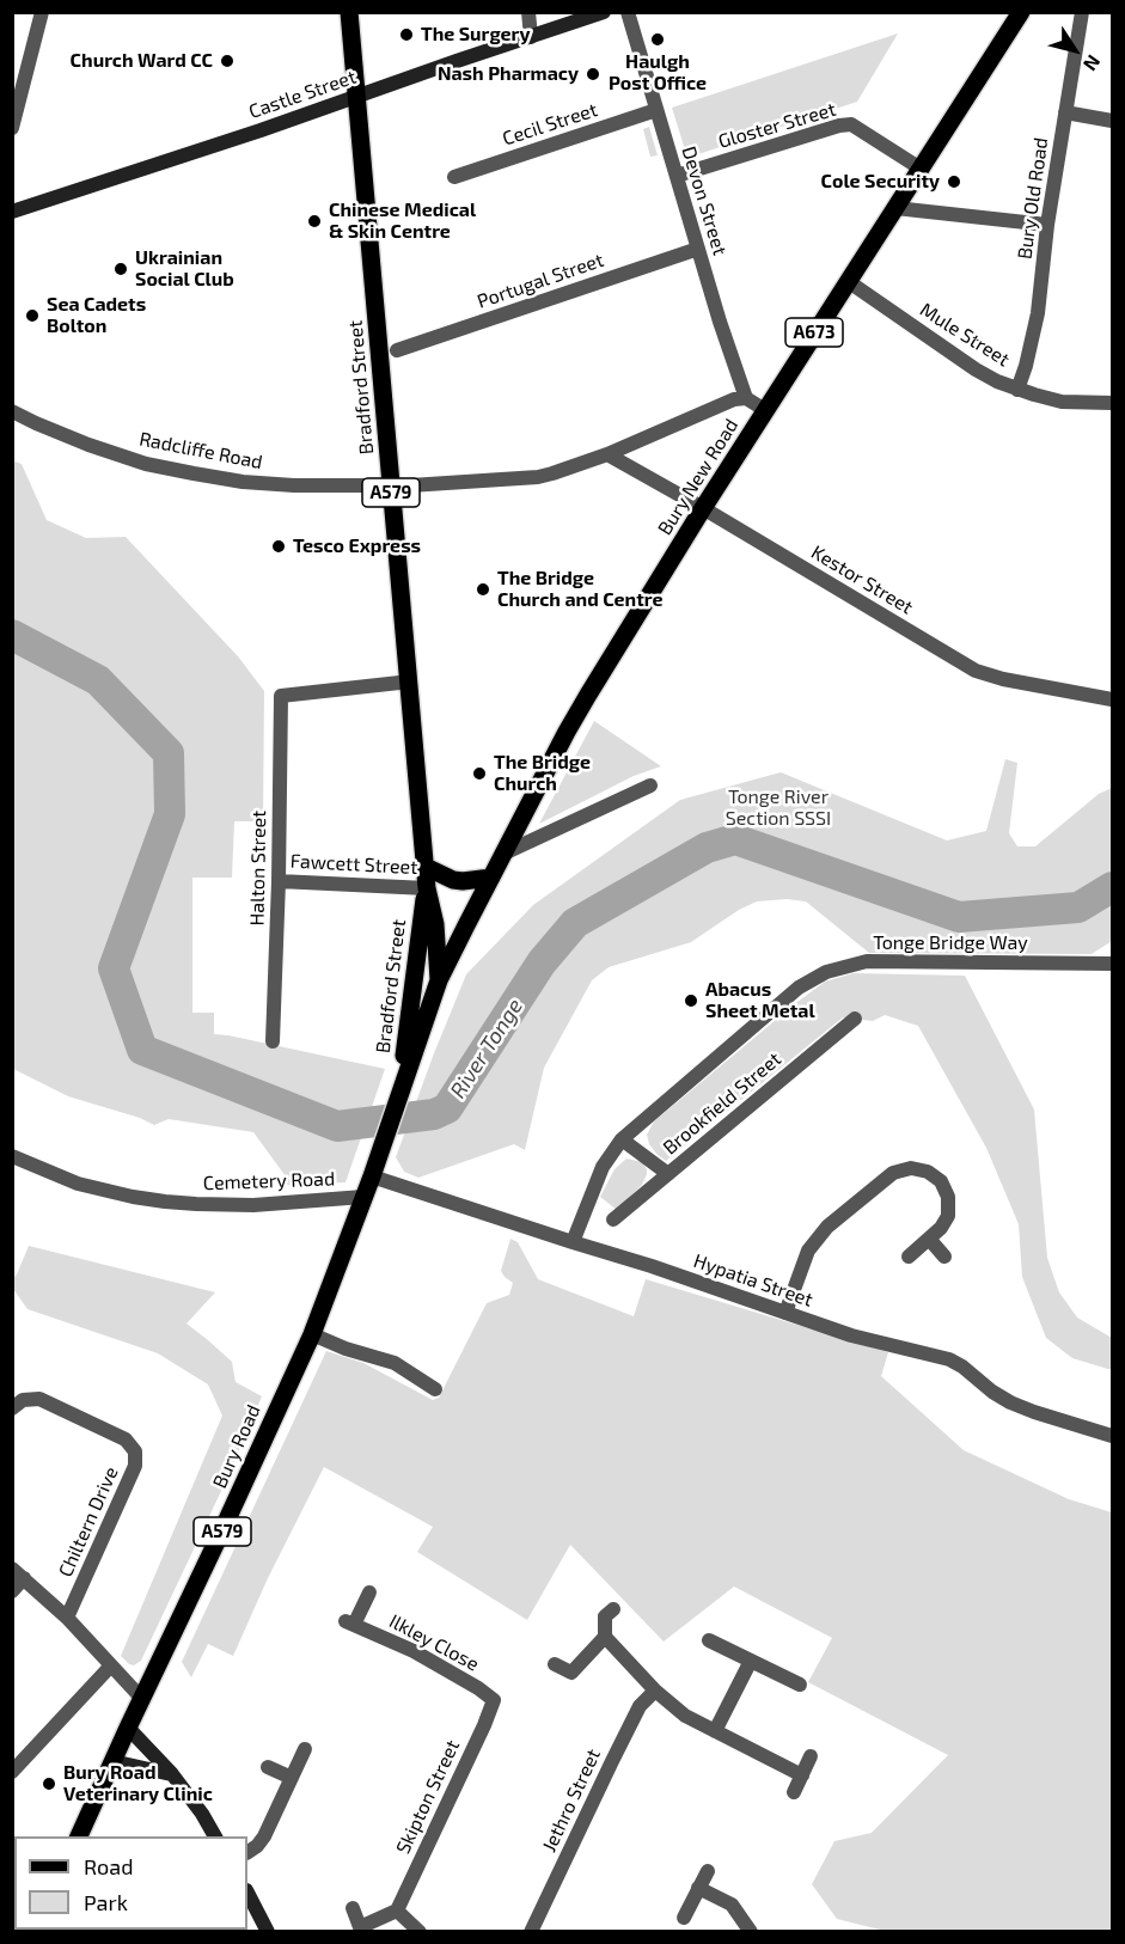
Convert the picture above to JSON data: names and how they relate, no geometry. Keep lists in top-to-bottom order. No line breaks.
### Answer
{"streets":{"main road":["Castle Street","A673","Bradford Street","Bury New Road","A579","Bury Road"],"street":["Cecil Street","Gloster Street","Bury Old Road","Devon Street","Portugal Street","Mule Street","Radcliffe Road","Kestor Street","Fawcett Street","Halton Street","Tonge Bridge Way","Brookfield Street","Cemetery Road","Hypatia Street","Chiltern Drive","Ilkley Close","Skipton Street","Jethro Street"]},"crossings":[["Castle Street","Bradford Street"],["Cecil Street","Devon Street"],["Gloster Street","Devon Street"],["Gloster Street","Bury New Road"],["Bury Old Road","Mule Street"],["Devon Street","Portugal Street"],["Mule Street","Bury New Road"],["Bradford Street","Radcliffe Road"],["Bradford Street","Bury New Road"],["Bradford Street","A579"],["Bradford Street","Fawcett Street"],["Bradford Street","Halton Street"],["Bradford Street","Bury Road"],["Bury New Road","A579"],["Bury New Road","Kestor Street"],["A579","Bury Road"],["Fawcett Street","Halton Street"],["Tonge Bridge Way","Hypatia Street"],["Cemetery Road","Bury Road"],["Hypatia Street","Bury Road"],["Ilkley Close","Skipton Street"]],"water":["River Tonge"],"parks":["Tonge River Section SSSI"],"places":["The Surgery","Haulgh Post Office","Church Ward CC","Nash Pharmacy","Cole Security","Chinese Medical & Skin Centre","Ukrainian Social Club","Sea Cadets Bolton","Tesco Express","The Bridge Church and Centre","The Bridge Church","Abacus Sheet Metal","Bury Road Veterinary Clinic"],"legend":["Road","Park"],"north":"bottom right"}
